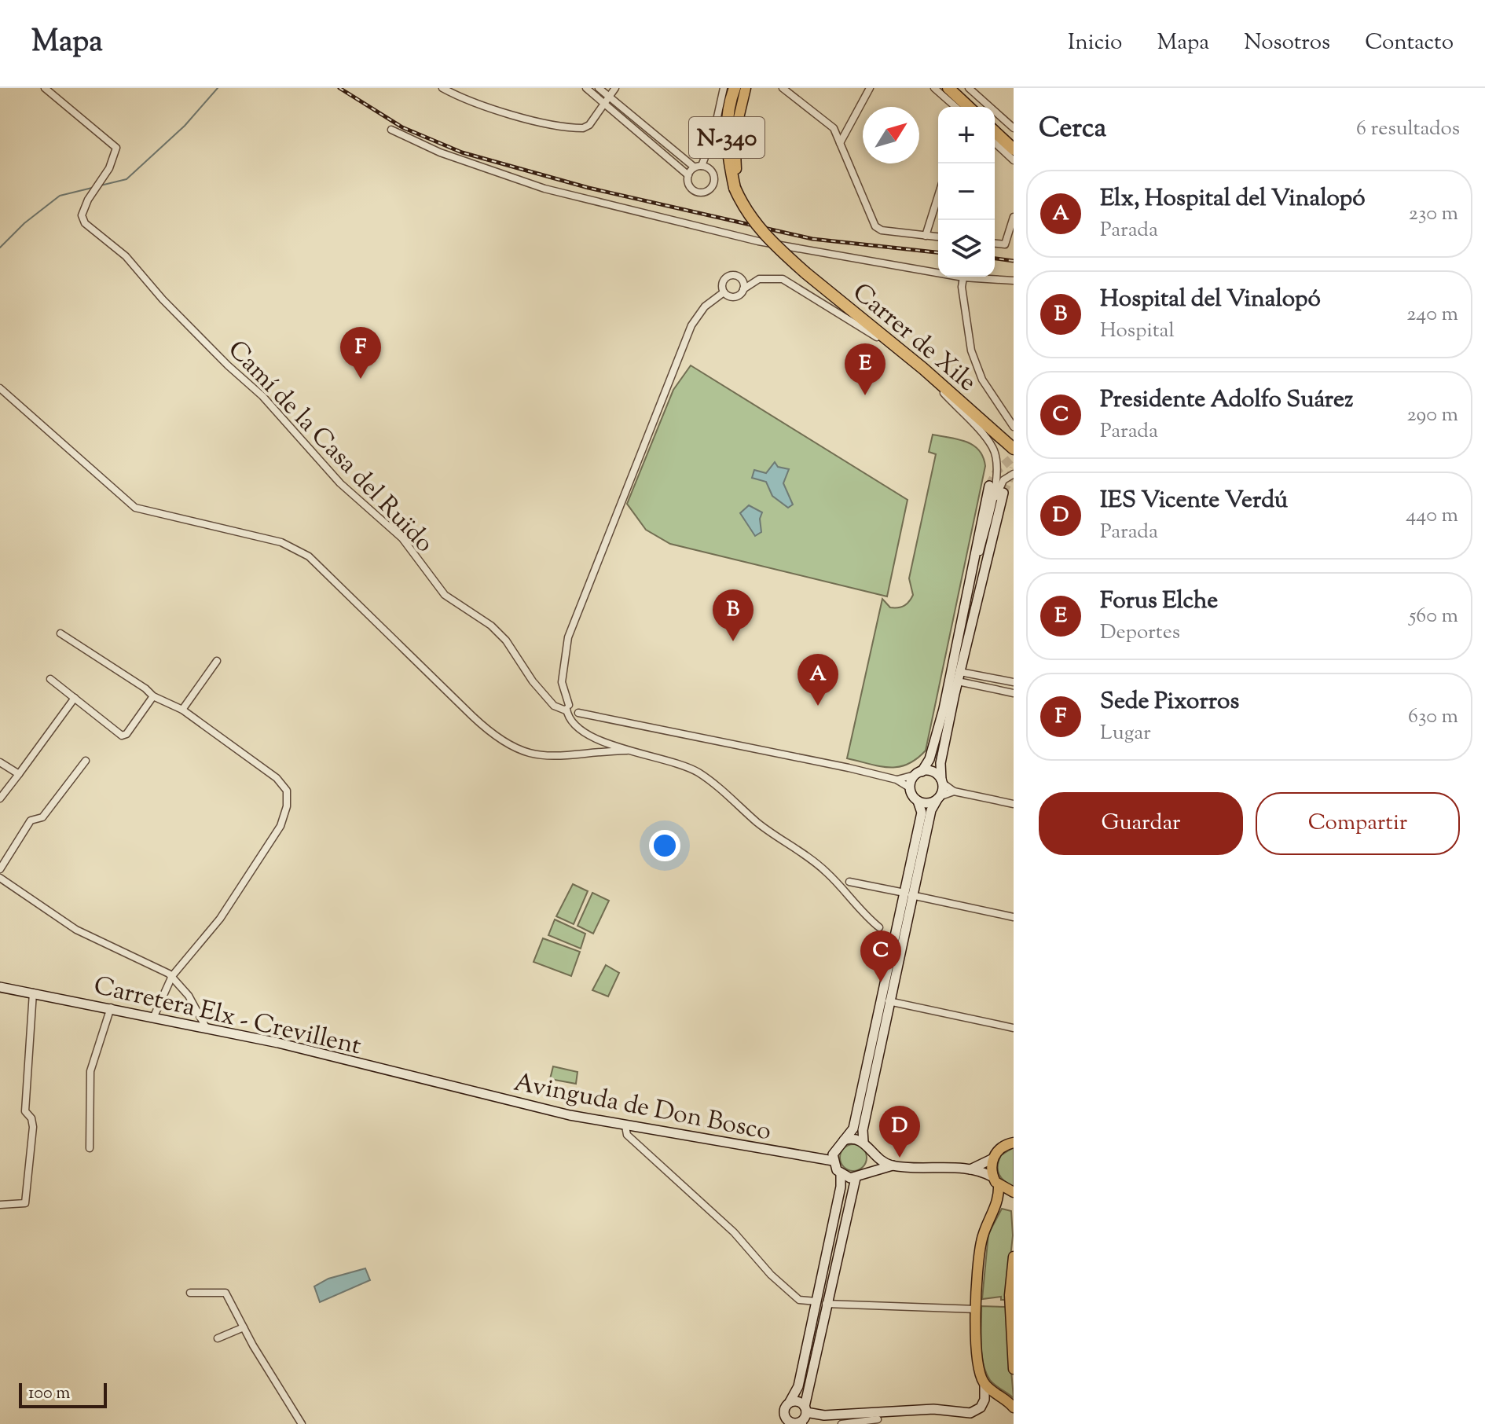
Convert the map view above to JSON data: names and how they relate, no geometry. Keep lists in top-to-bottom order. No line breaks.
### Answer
{"streets":{"highway":["N-340","Carrer de Xile"],"main road":["Carretera Elx - Crevillent","Avinguda de Don Bosco"],"street":["Camí de la Casa del Ruïdo"]},"crossings":[["N-340","Carrer de Xile"],["Carretera Elx - Crevillent","Avinguda de Don Bosco"]],"scale_bar":"100 m","north":"top right","page":{"header":"Mapa","nav":["Inicio","Mapa","Nosotros","Contacto"],"heading":["Cerca","6 resultados"],"map_buttons":["+","−"],"list":[{"mark":"A","name":"Elx, Hospital del Vinalopó","note":"Parada","value":"230 m"},{"mark":"B","name":"Hospital del Vinalopó","note":"Hospital","value":"240 m"},{"mark":"C","name":"Presidente Adolfo Suárez","note":"Parada","value":"290 m"},{"mark":"D","name":"IES Vicente Verdú","note":"Parada","value":"440 m"},{"mark":"E","name":"Forus Elche","note":"Deportes","value":"560 m"},{"mark":"F","name":"Sede Pixorros","note":"Lugar","value":"630 m"}],"pins":["F","E","B","A","C","D"],"buttons":["Guardar","Compartir"],"scale":"100 m"}}
